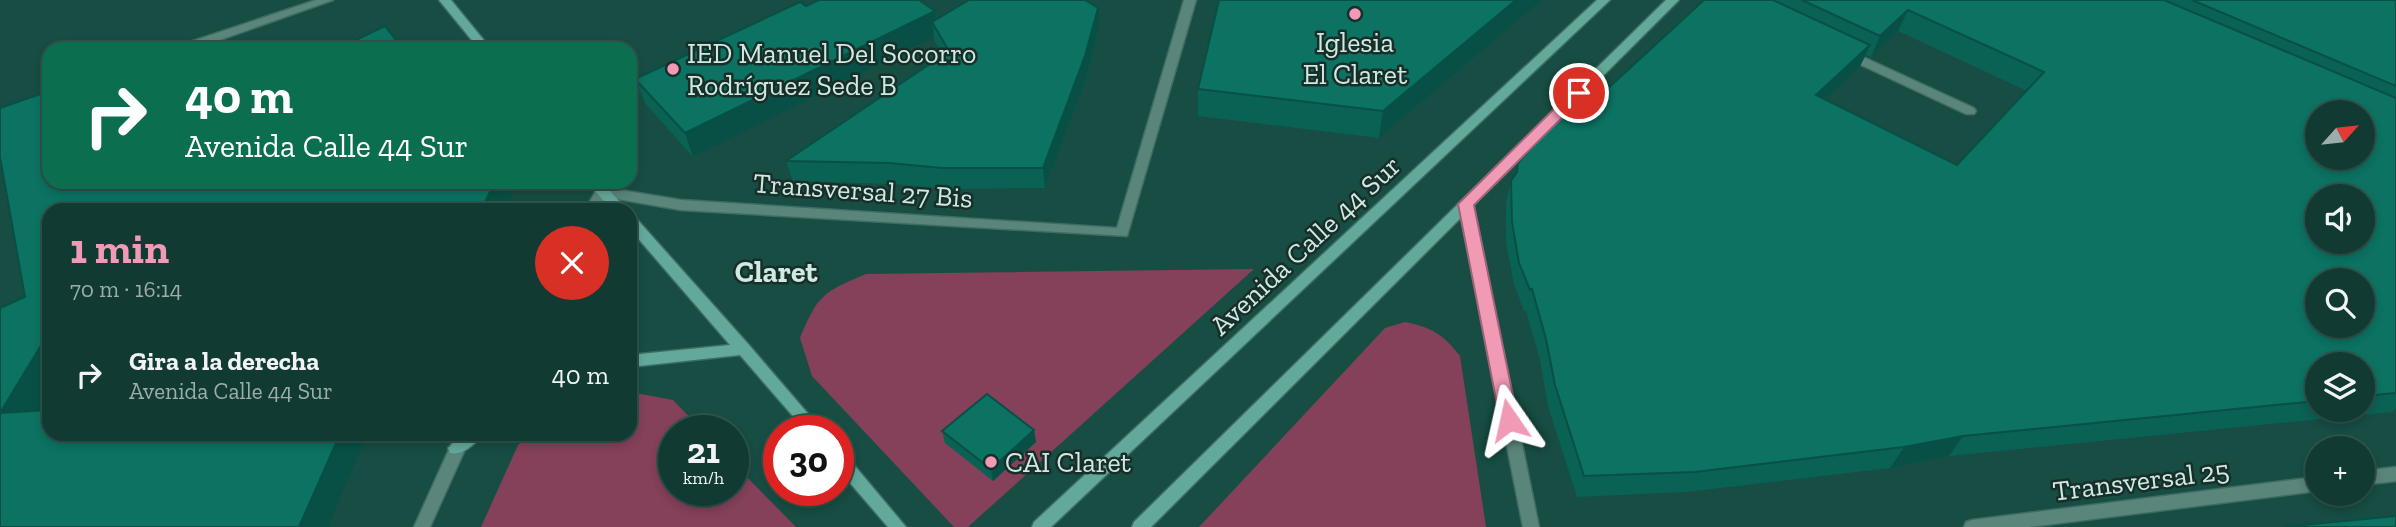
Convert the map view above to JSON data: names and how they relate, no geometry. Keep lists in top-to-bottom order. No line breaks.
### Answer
{"streets":{"main road":["Avenida Calle 44 Sur"],"street":["Transversal 27 Bis","Transversal 25"]},"districts":["Claret"],"places":["Iglesia El Claret","IED Manuel Del Socorro Rodríguez Sede B","CAI Claret"],"north":"top right","page":{"turn":["40 m","Avenida Calle 44 Sur"],"map_buttons":"+","heading":["1 min","70 m · 16:14"],"list":[{"name":"Gira a la derecha","note":"Avenida Calle 44 Sur","value":"40 m"}],"speed":"21 km/h","limit":"30"}}
